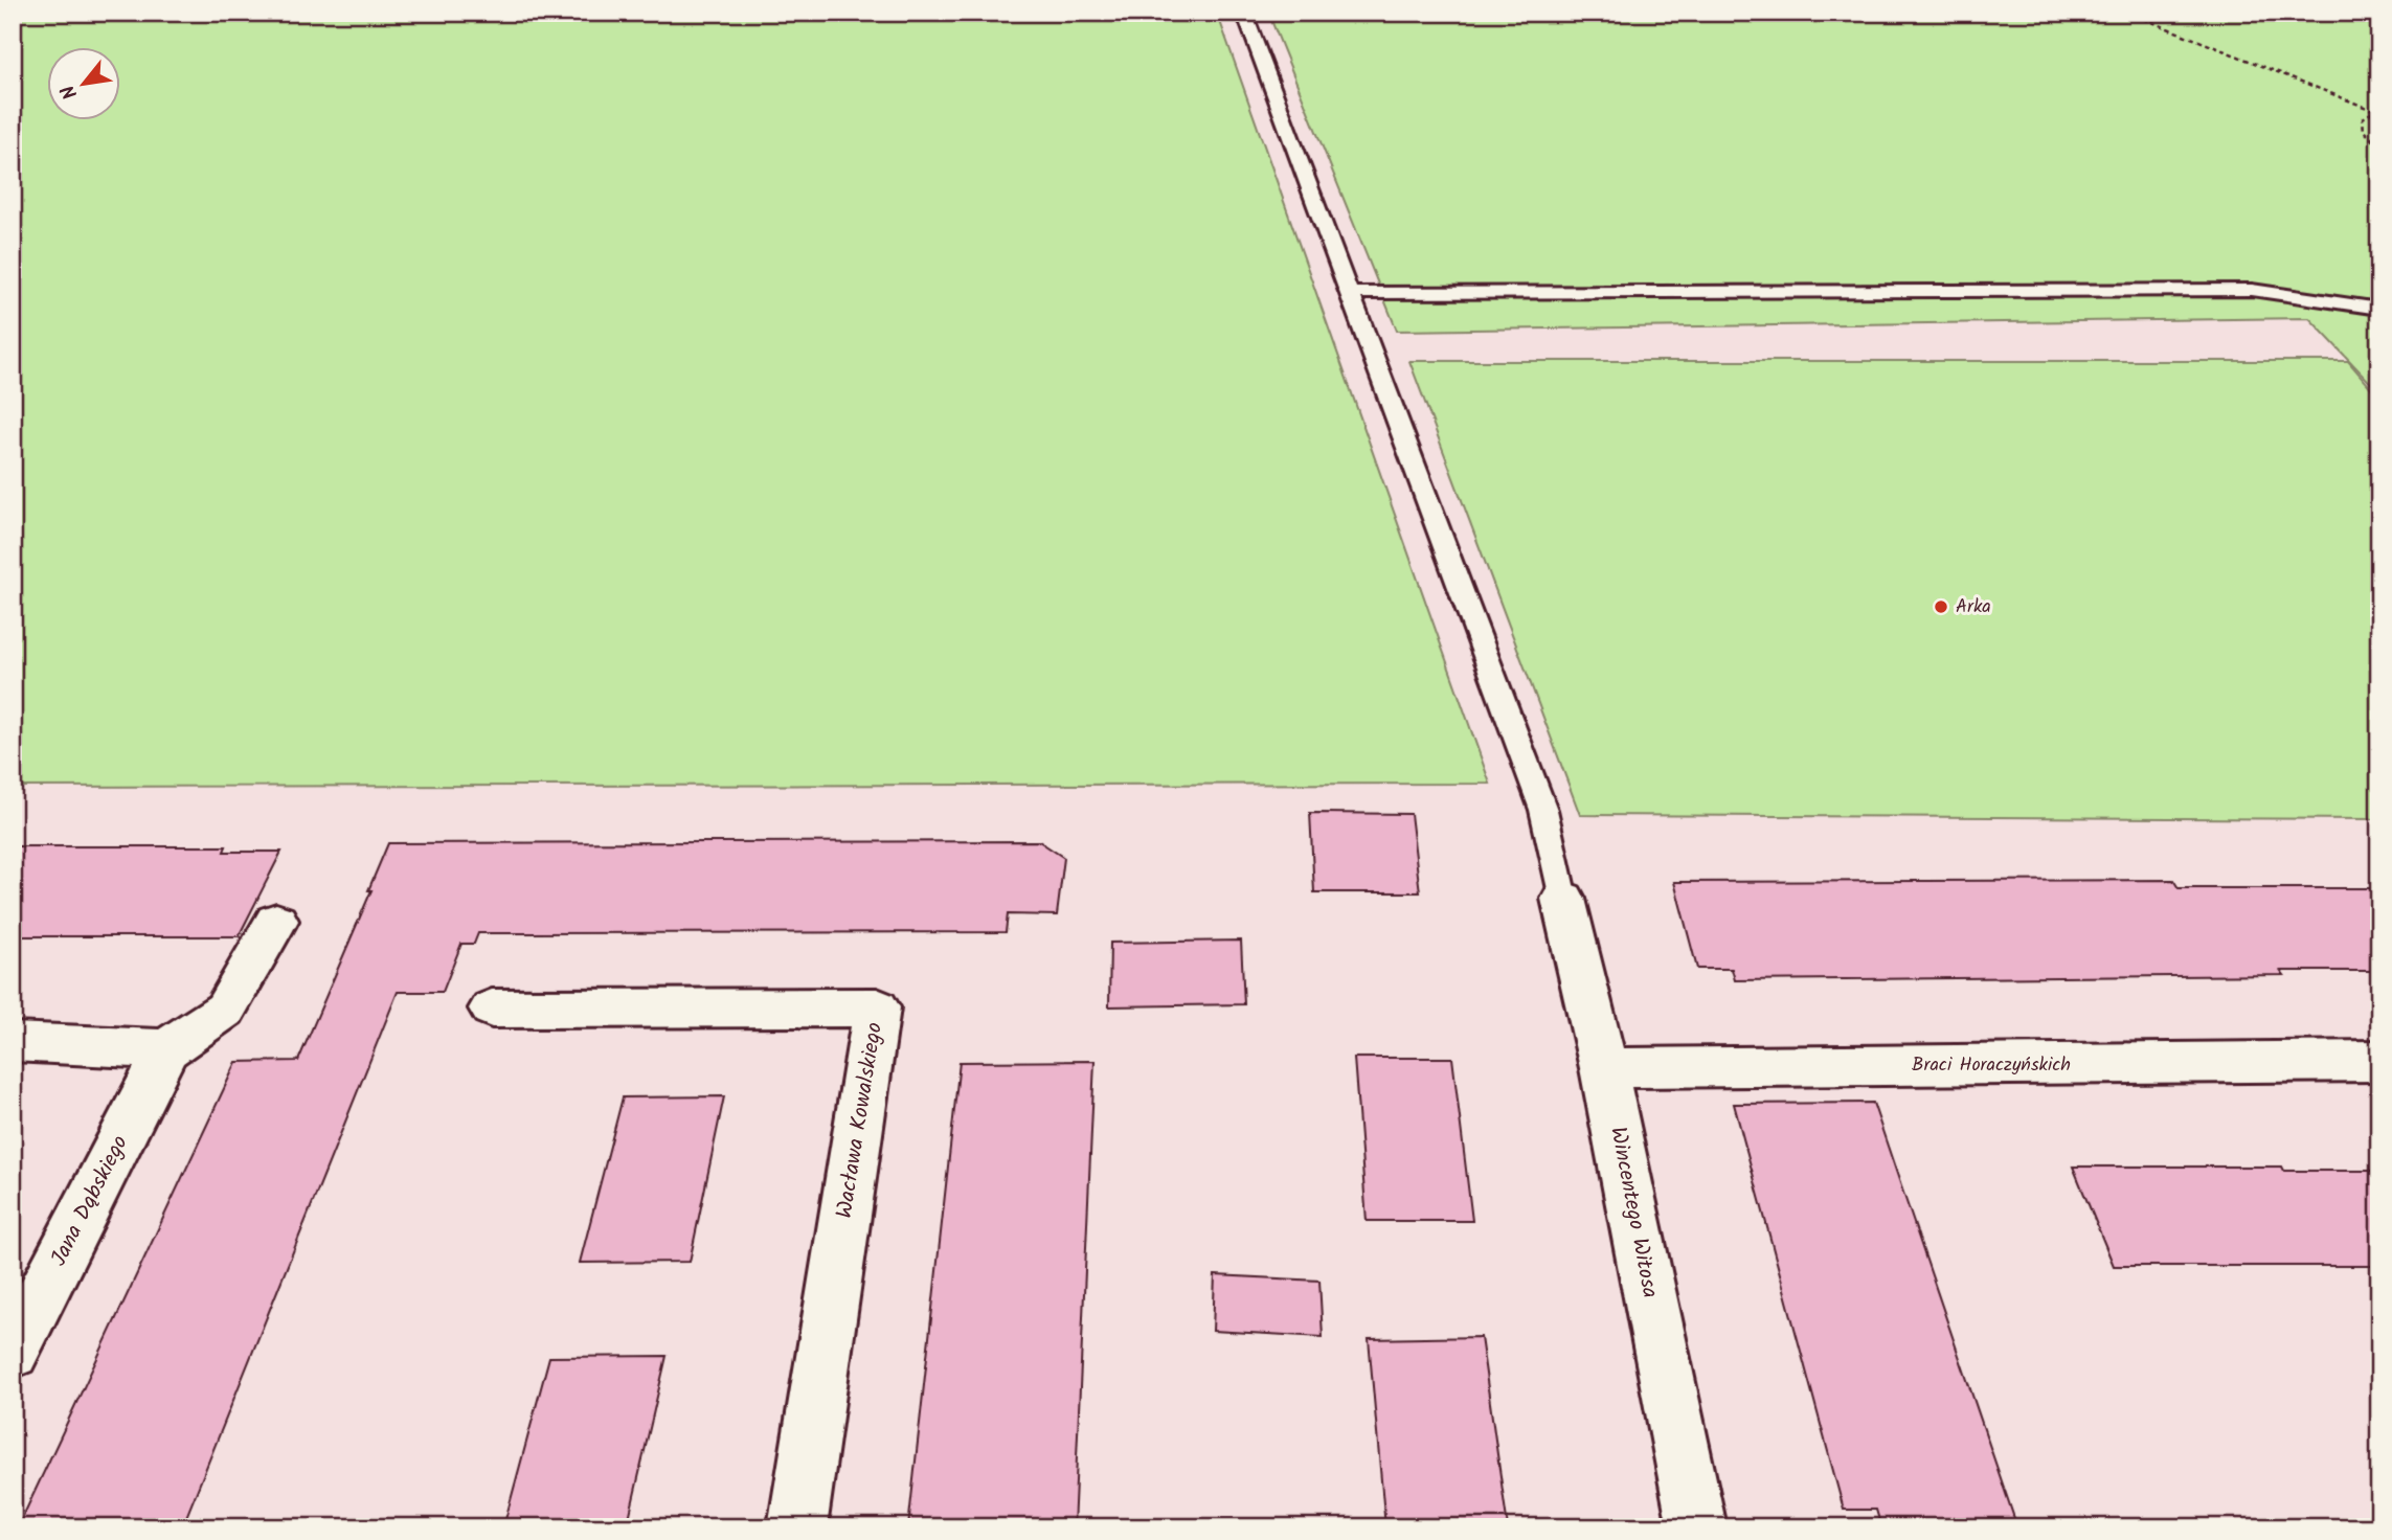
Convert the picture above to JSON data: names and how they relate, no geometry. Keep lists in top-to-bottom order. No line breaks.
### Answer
{"streets":{"street":["Braci Horaczyńskich","Wacława Kowalskiego","Jana Dąbskiego","Wincentego Witosa"]},"crossings":[["Braci Horaczyńskich","Wincentego Witosa"]],"places":["Arka"],"north":"bottom left"}
